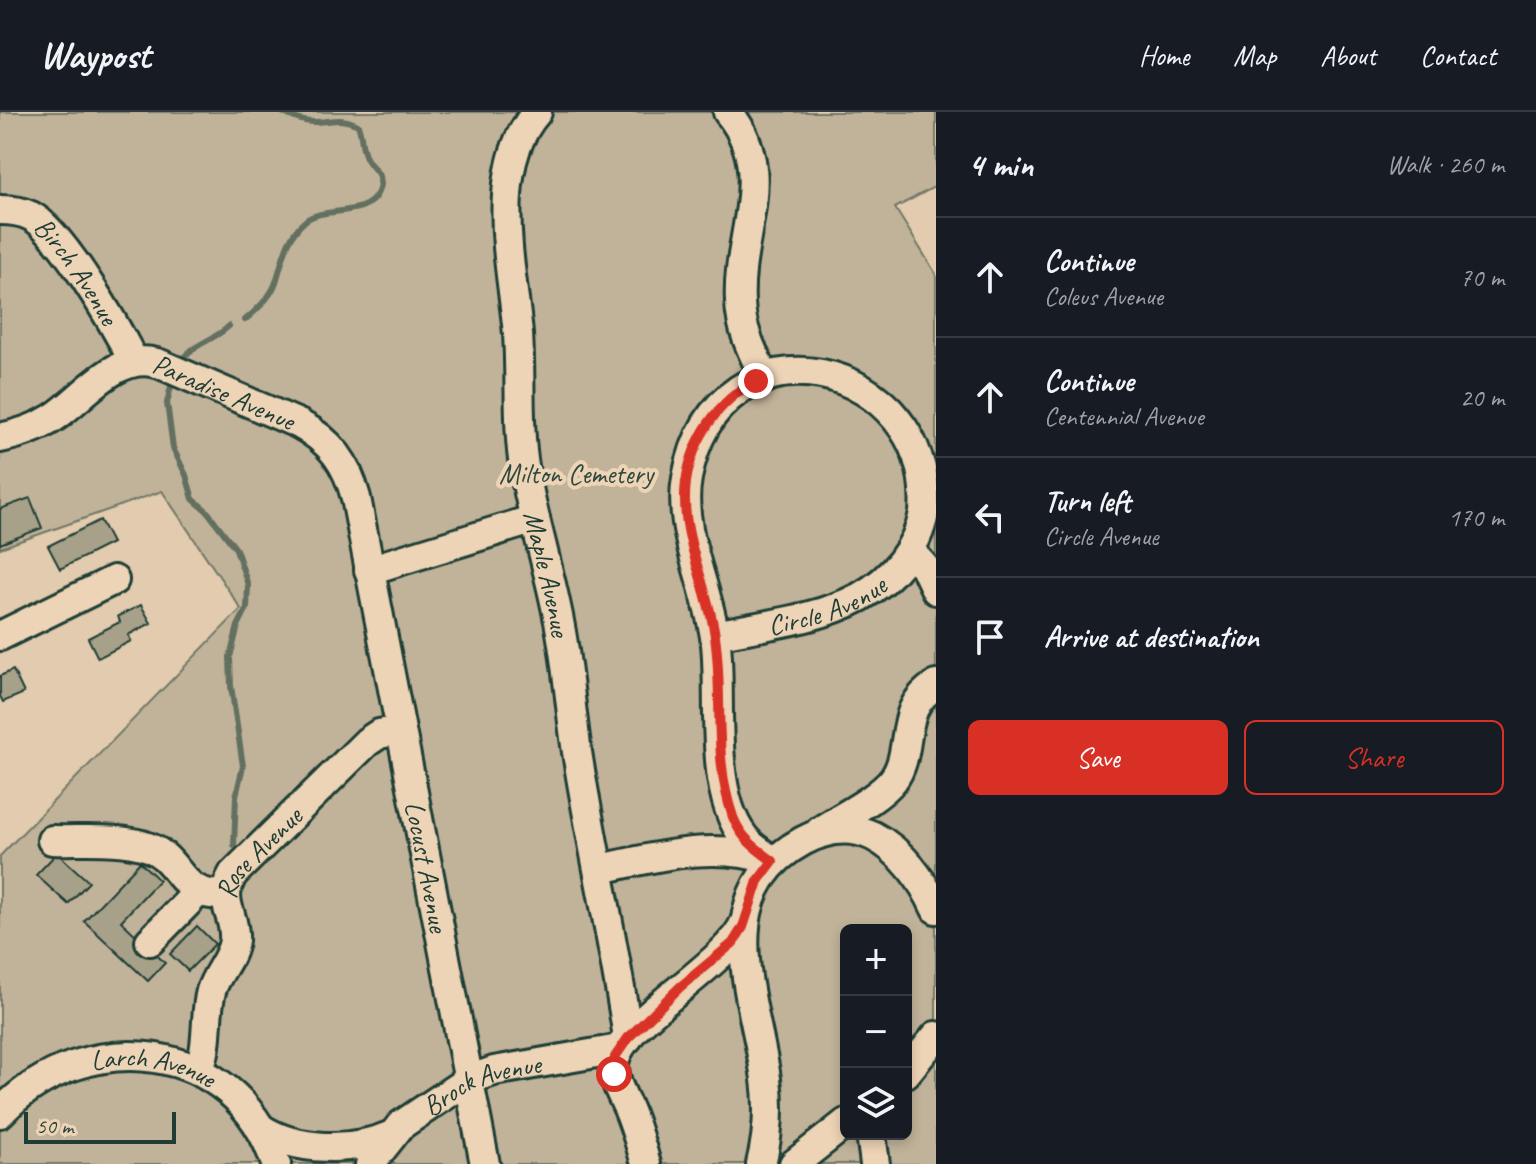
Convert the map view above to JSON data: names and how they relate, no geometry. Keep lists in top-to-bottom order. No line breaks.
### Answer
{"streets":{"street":["Birch Avenue","Paradise Avenue","Maple Avenue","Circle Avenue","Rose Avenue","Locust Avenue","Larch Avenue","Brock Avenue"]},"crossings":[["Birch Avenue","Paradise Avenue"],["Paradise Avenue","Locust Avenue"],["Maple Avenue","Brock Avenue"],["Rose Avenue","Locust Avenue"],["Rose Avenue","Larch Avenue"],["Locust Avenue","Brock Avenue"]],"parks":["Milton Cemetery"],"scale_bar":"50 m","page":{"header":"Waypost","nav":["Home","Map","About","Contact"],"heading":["4 min","Walk · 260 m"],"list":[["Continue","Coleus Avenue","70 m"],["Continue","Centennial Avenue","20 m"],["Turn left","Circle Avenue","170 m"],"Arrive at destination"],"buttons":["Save","Share"],"map_buttons":["+","−"],"scale":"50 m"}}
